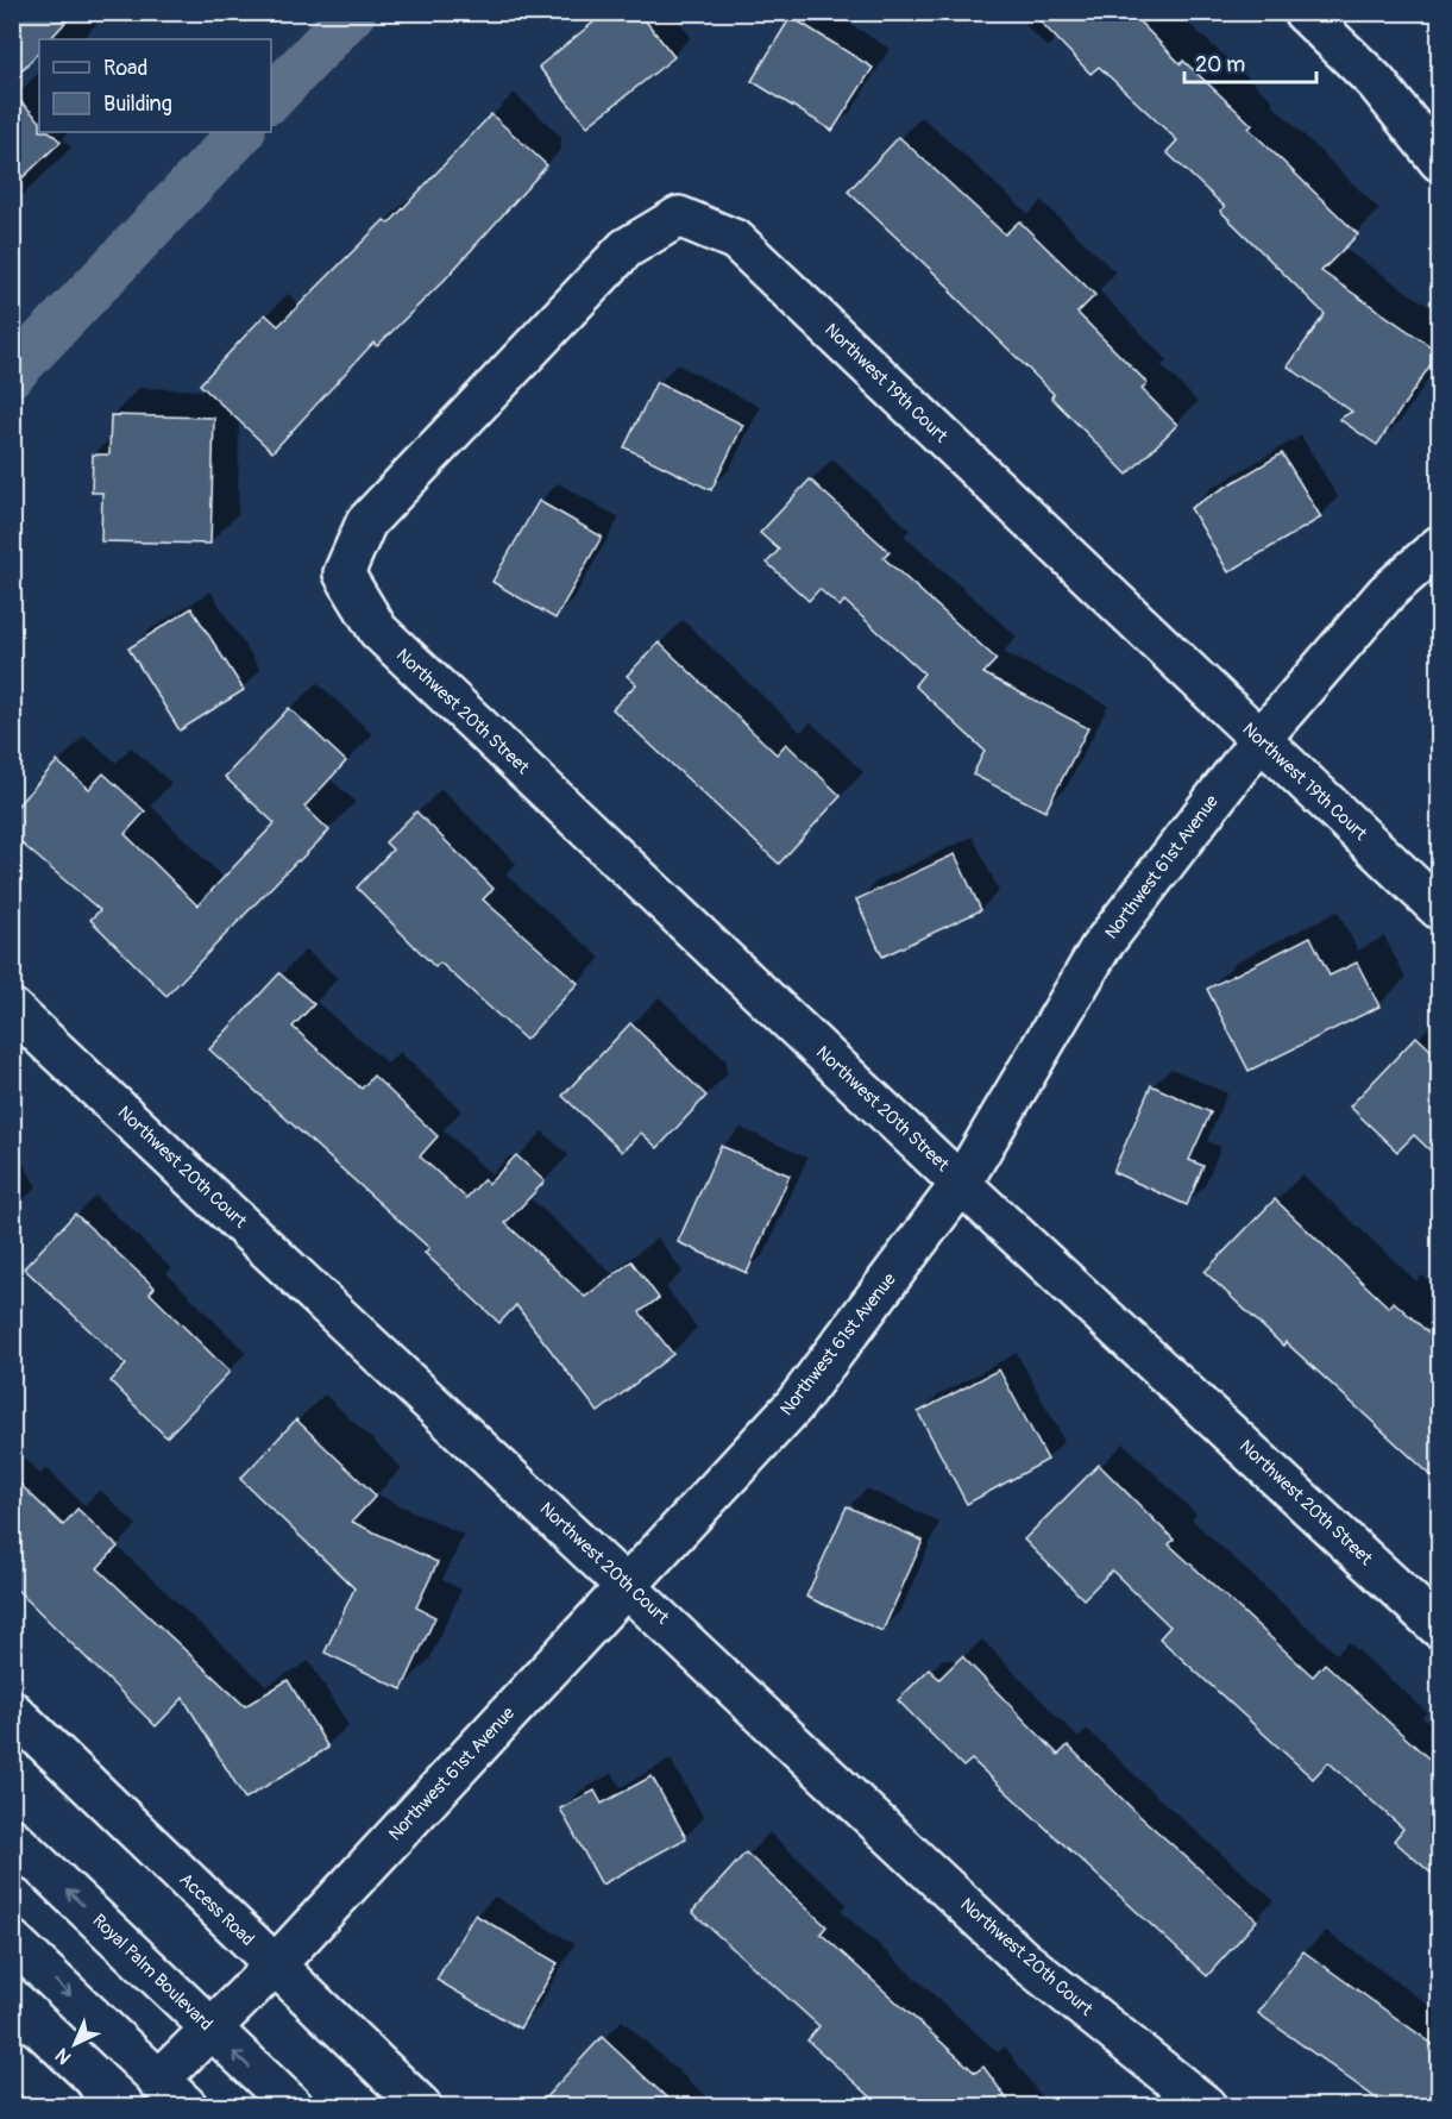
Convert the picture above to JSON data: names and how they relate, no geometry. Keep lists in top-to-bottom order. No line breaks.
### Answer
{"streets":{"street":["Northwest 19th Court","Northwest 20th Street","Northwest 61st Avenue","Northwest 20th Court","Access Road","Royal Palm Boulevard"]},"crossings":[["Northwest 19th Court","Northwest 20th Street"],["Northwest 19th Court","Northwest 61st Avenue"],["Northwest 20th Street","Northwest 61st Avenue"],["Northwest 61st Avenue","Northwest 20th Court"],["Northwest 61st Avenue","Access Road"],["Northwest 61st Avenue","Royal Palm Boulevard"]],"legend":["Road","Building"],"scale_bar":"20 m","north":"bottom left"}
